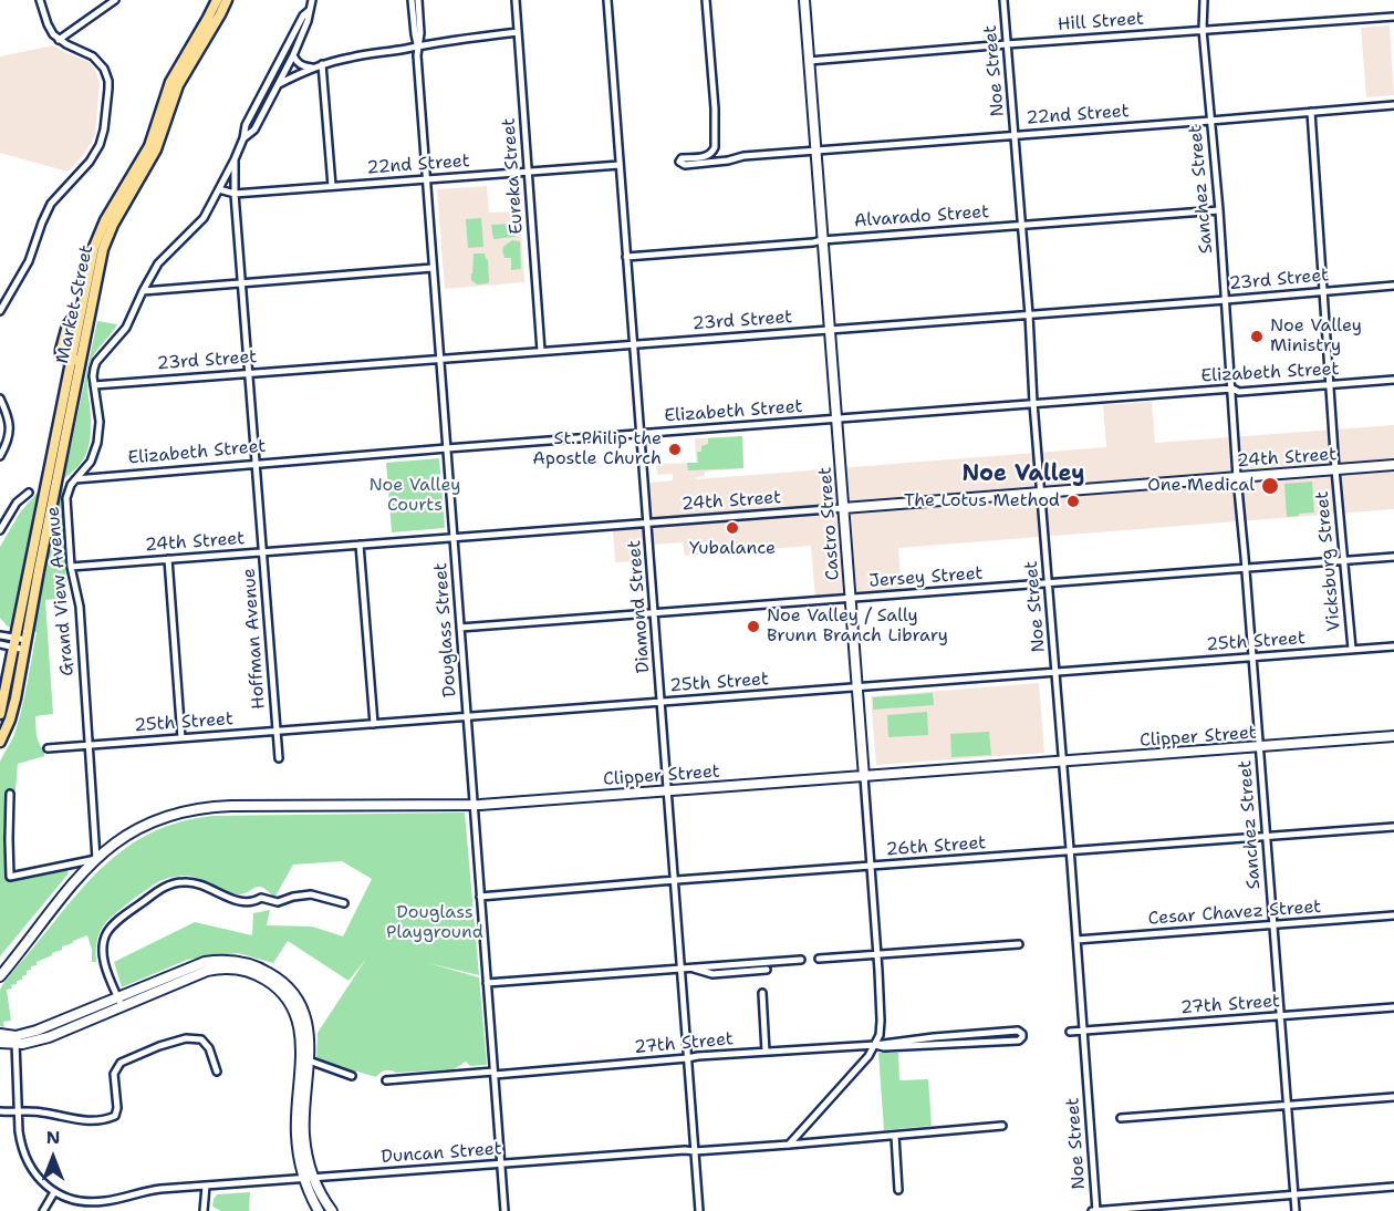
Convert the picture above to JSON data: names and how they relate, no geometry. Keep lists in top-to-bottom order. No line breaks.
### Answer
{"streets":{"main road":["Market Street"],"street":["Hill Street","Noe Street","22nd Street","Eureka Street","Sanchez Street","Alvarado Street","23rd Street","Elizabeth Street","24th Street","Castro Street","Vicksburg Street","Jersey Street","Grand View Avenue","Diamond Street","Douglass Street","Hoffman Avenue","25th Street","Clipper Street","26th Street","Cesar Chavez Street","27th Street","Duncan Street"]},"crossings":[["Hill Street","Noe Street"],["Hill Street","Sanchez Street"],["Hill Street","Castro Street"],["Noe Street","22nd Street"],["Noe Street","Alvarado Street"],["Noe Street","23rd Street"],["Noe Street","Elizabeth Street"],["Noe Street","24th Street"],["Noe Street","Jersey Street"],["Noe Street","25th Street"],["Noe Street","Clipper Street"],["Noe Street","26th Street"],["Noe Street","Cesar Chavez Street"],["Noe Street","27th Street"],["22nd Street","Eureka Street"],["22nd Street","Sanchez Street"],["22nd Street","Castro Street"],["22nd Street","Vicksburg Street"],["22nd Street","Grand View Avenue"],["22nd Street","Diamond Street"],["22nd Street","Douglass Street"],["22nd Street","Hoffman Avenue"],["Eureka Street","23rd Street"],["Sanchez Street","Alvarado Street"],["Sanchez Street","23rd Street"],["Sanchez Street","Elizabeth Street"],["Sanchez Street","24th Street"],["Sanchez Street","Jersey Street"],["Sanchez Street","25th Street"],["Sanchez Street","Clipper Street"],["Sanchez Street","26th Street"],["Sanchez Street","Cesar Chavez Street"],["Sanchez Street","27th Street"],["Alvarado Street","Castro Street"],["Alvarado Street","Diamond Street"],["23rd Street","Castro Street"],["23rd Street","Vicksburg Street"],["23rd Street","Grand View Avenue"],["23rd Street","Diamond Street"],["23rd Street","Douglass Street"],["23rd Street","Hoffman Avenue"],["Elizabeth Street","Castro Street"],["Elizabeth Street","Vicksburg Street"],["Elizabeth Street","Grand View Avenue"],["Elizabeth Street","Diamond Street"],["Elizabeth Street","Douglass Street"],["Elizabeth Street","Hoffman Avenue"],["24th Street","Castro Street"],["24th Street","Vicksburg Street"],["24th Street","Grand View Avenue"],["24th Street","Diamond Street"],["24th Street","Douglass Street"],["24th Street","Hoffman Avenue"],["Castro Street","Jersey Street"],["Castro Street","25th Street"],["Castro Street","Clipper Street"],["Castro Street","26th Street"],["Castro Street","27th Street"],["Vicksburg Street","Jersey Street"],["Vicksburg Street","25th Street"],["Jersey Street","Diamond Street"],["Jersey Street","Douglass Street"],["Grand View Avenue","Hoffman Avenue"],["Grand View Avenue","25th Street"],["Grand View Avenue","Clipper Street"],["Diamond Street","25th Street"],["Diamond Street","Clipper Street"],["Diamond Street","26th Street"],["Diamond Street","27th Street"],["Diamond Street","Duncan Street"],["Douglass Street","25th Street"],["Douglass Street","Clipper Street"],["Douglass Street","26th Street"],["Douglass Street","27th Street"],["Douglass Street","Duncan Street"],["Hoffman Avenue","25th Street"]],"districts":["Noe Valley"],"parks":["Noe Valley Courts","Douglass Playground"],"places":["Noe Valley Ministry","St. Philip the Apostle Church","One Medical","The Lotus Method","Yubalance","Noe Valley / Sally Brunn Branch Library"],"north":"top"}
